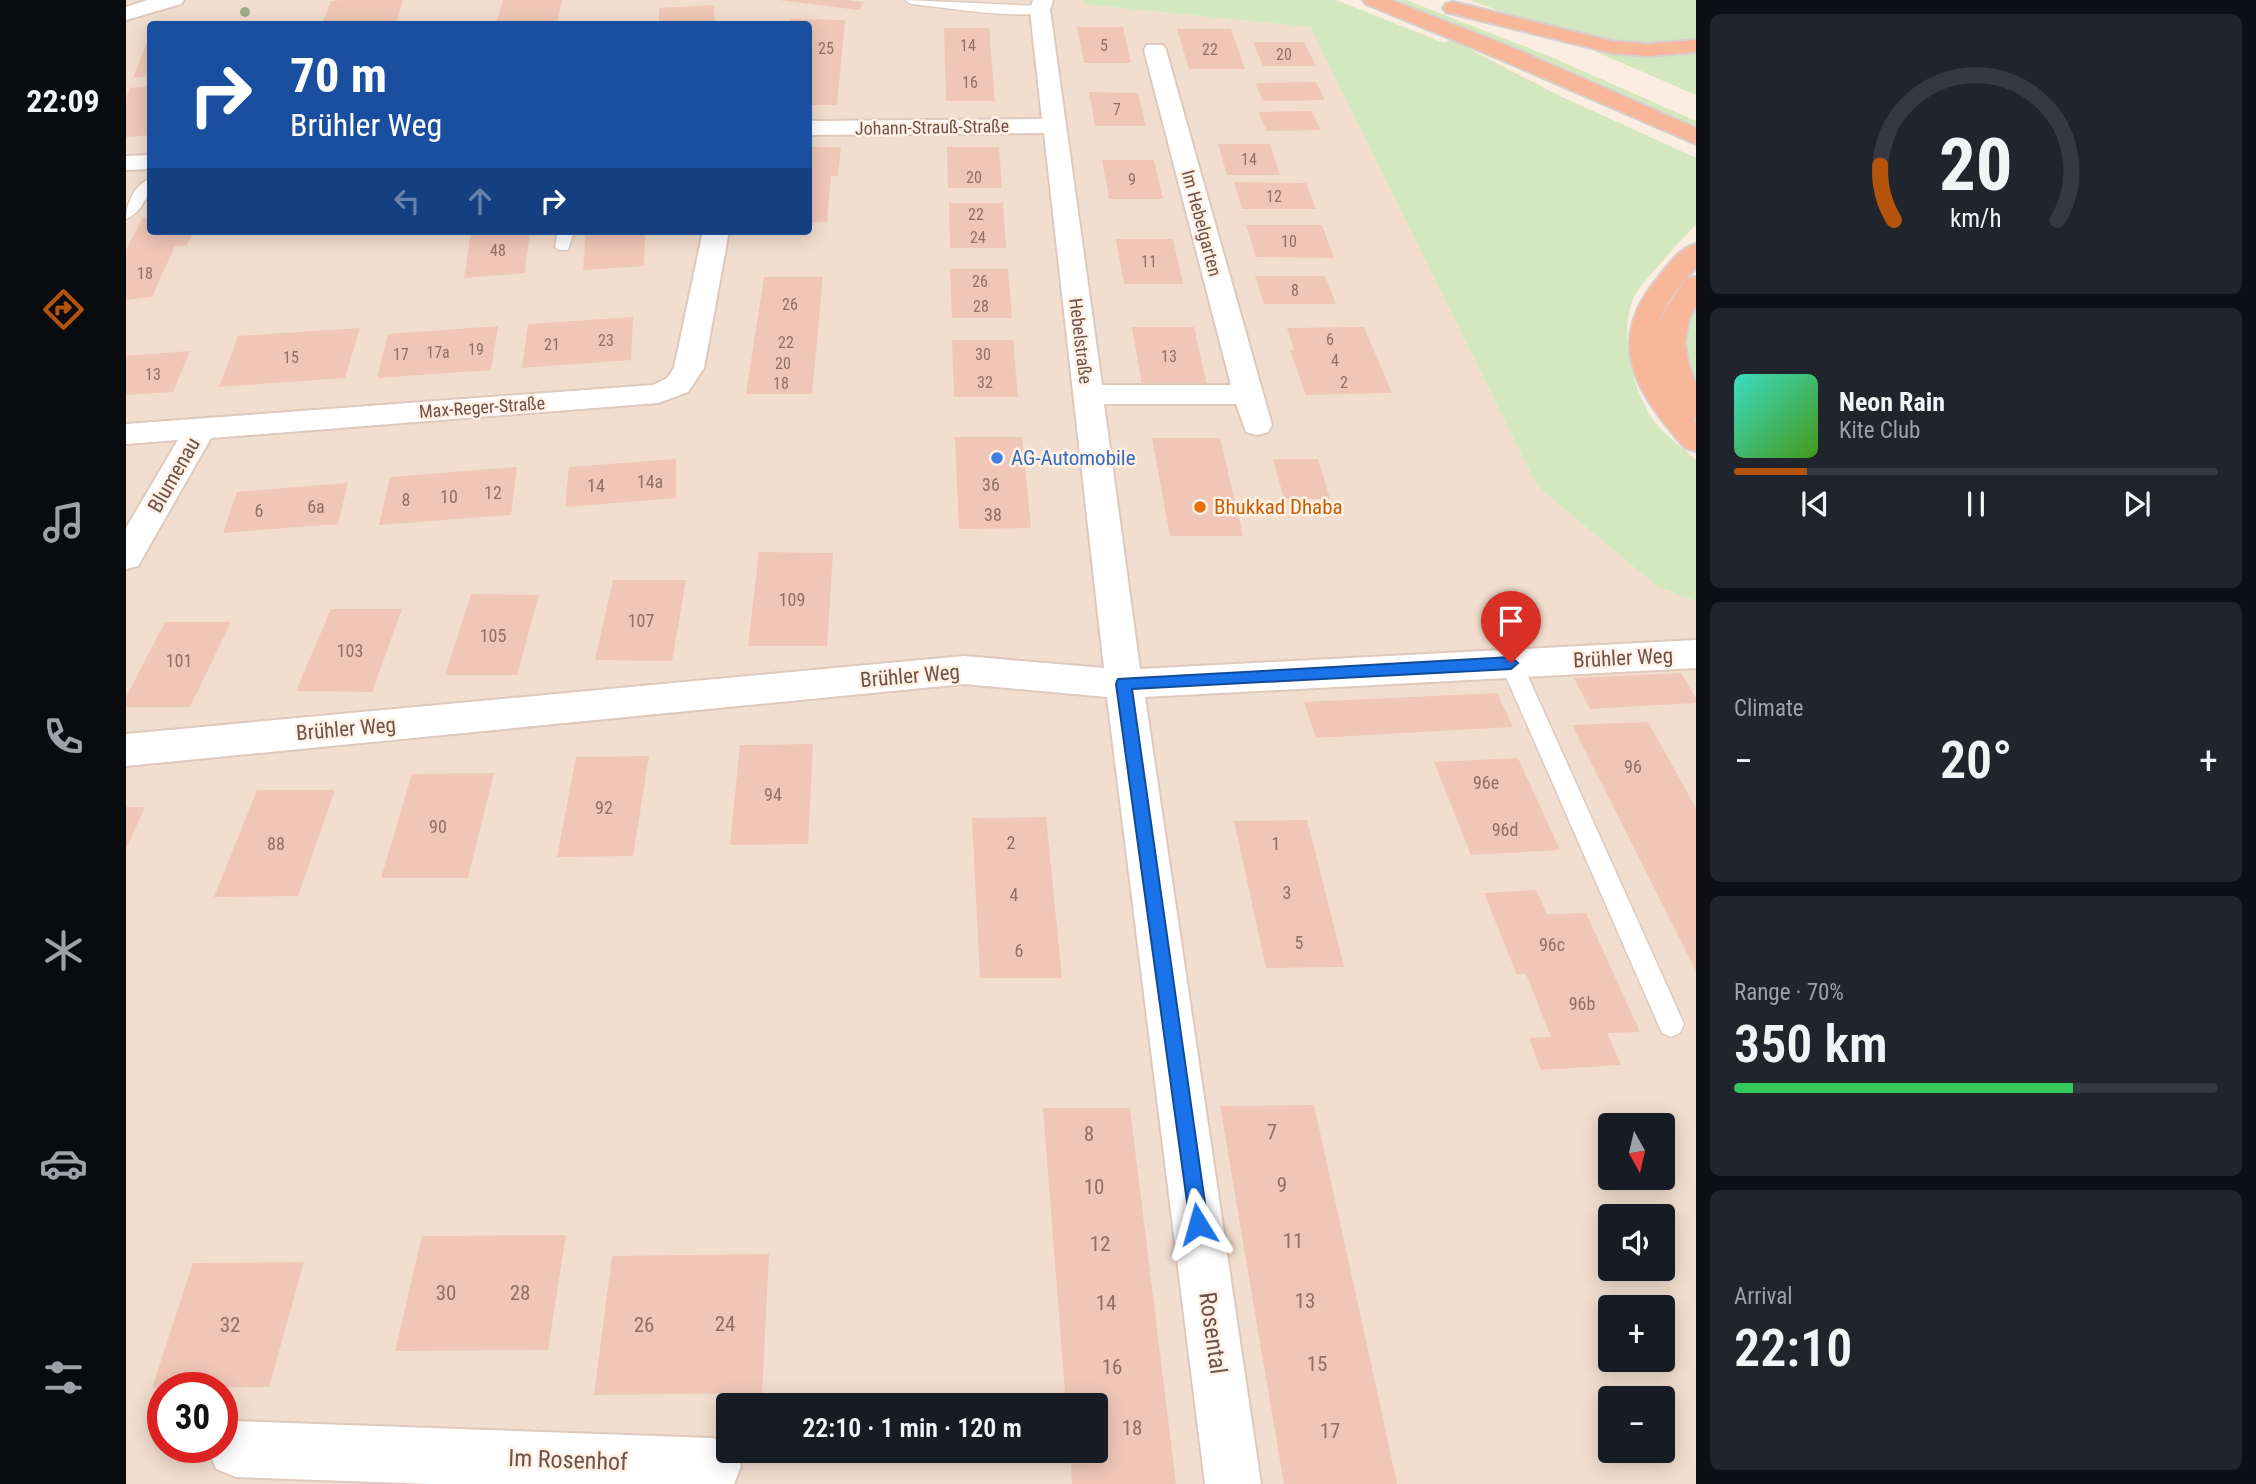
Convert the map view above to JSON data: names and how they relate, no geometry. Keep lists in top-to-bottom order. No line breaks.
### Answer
{"streets":{"street":["Johann-Strauß-Straße","Im Hebelgarten","Hebelstraße","Max-Reger-Straße","Blumenau","Brühler Weg","Rosental","Im Rosenhof"]},"crossings":[["Johann-Strauß-Straße","Hebelstraße"],["Hebelstraße","Brühler Weg"],["Hebelstraße","Rosental"],["Max-Reger-Straße","Blumenau"],["Brühler Weg","Rosental"]],"places":["AG-Automobile","Bhukkad Dhaba"],"house_numbers":["14","5","25","22","20","16","7","14","20","9","12","22","24","10","48","11","18","26","8","26","28","6","23","22","21","19","17a","17","30","13","15","4","20","13","32","2","18","14a","36","14","12","10","8","6a","6","38","109","107","105","103","101","96","96e","94","92","90","96d","2","88","1","3","4","5","96c","6","96b","7","8","9","10","11","12","30","28","13","14","24","32","26","15","16","18","17"],"north":"bottom","page":{"tabs":"22:09","turn":["70 m","Brühler Weg"],"song":["Neon Rain","Kite Club"],"tile":["Climate",["Range · 70%","350 km"],["Arrival","22:10"]],"heat":["−","20°","+"],"map_buttons":["+","−"],"limit":"30","trip":"22:10 · 1 min · 120 m","gauge":["20","km/h"]}}
